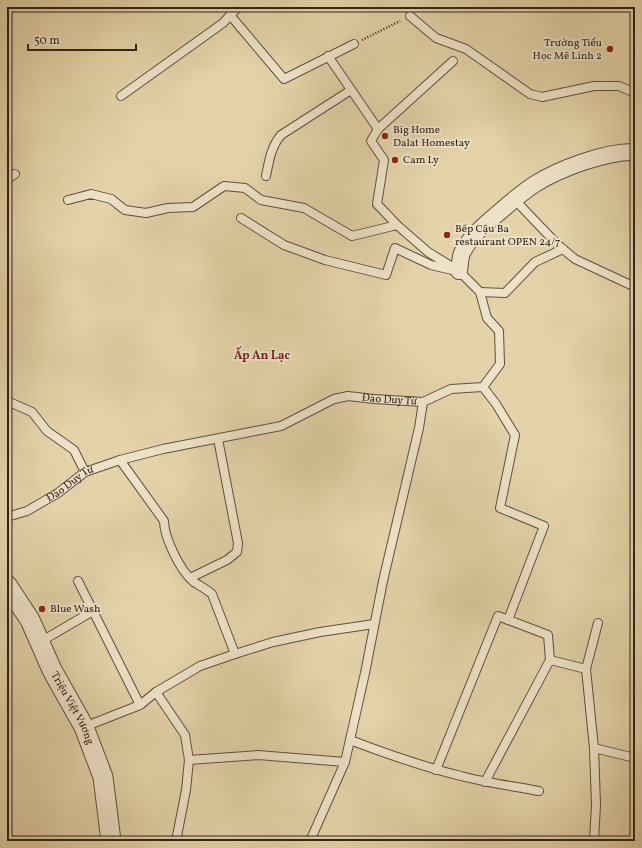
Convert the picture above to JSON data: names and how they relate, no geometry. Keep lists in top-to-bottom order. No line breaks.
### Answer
{"streets":{"street":["Triệu Việt Vương"],"lane":["Đào Duy Từ"]},"districts":["Ấp An Lạc"],"places":["Trường Tiểu Học Mê Linh 2","Big Home Dalat Homestay","Cam Ly","Bếp Cậu Ba restaurant OPEN 24/7","Blue Wash"],"scale_bar":"50 m"}
